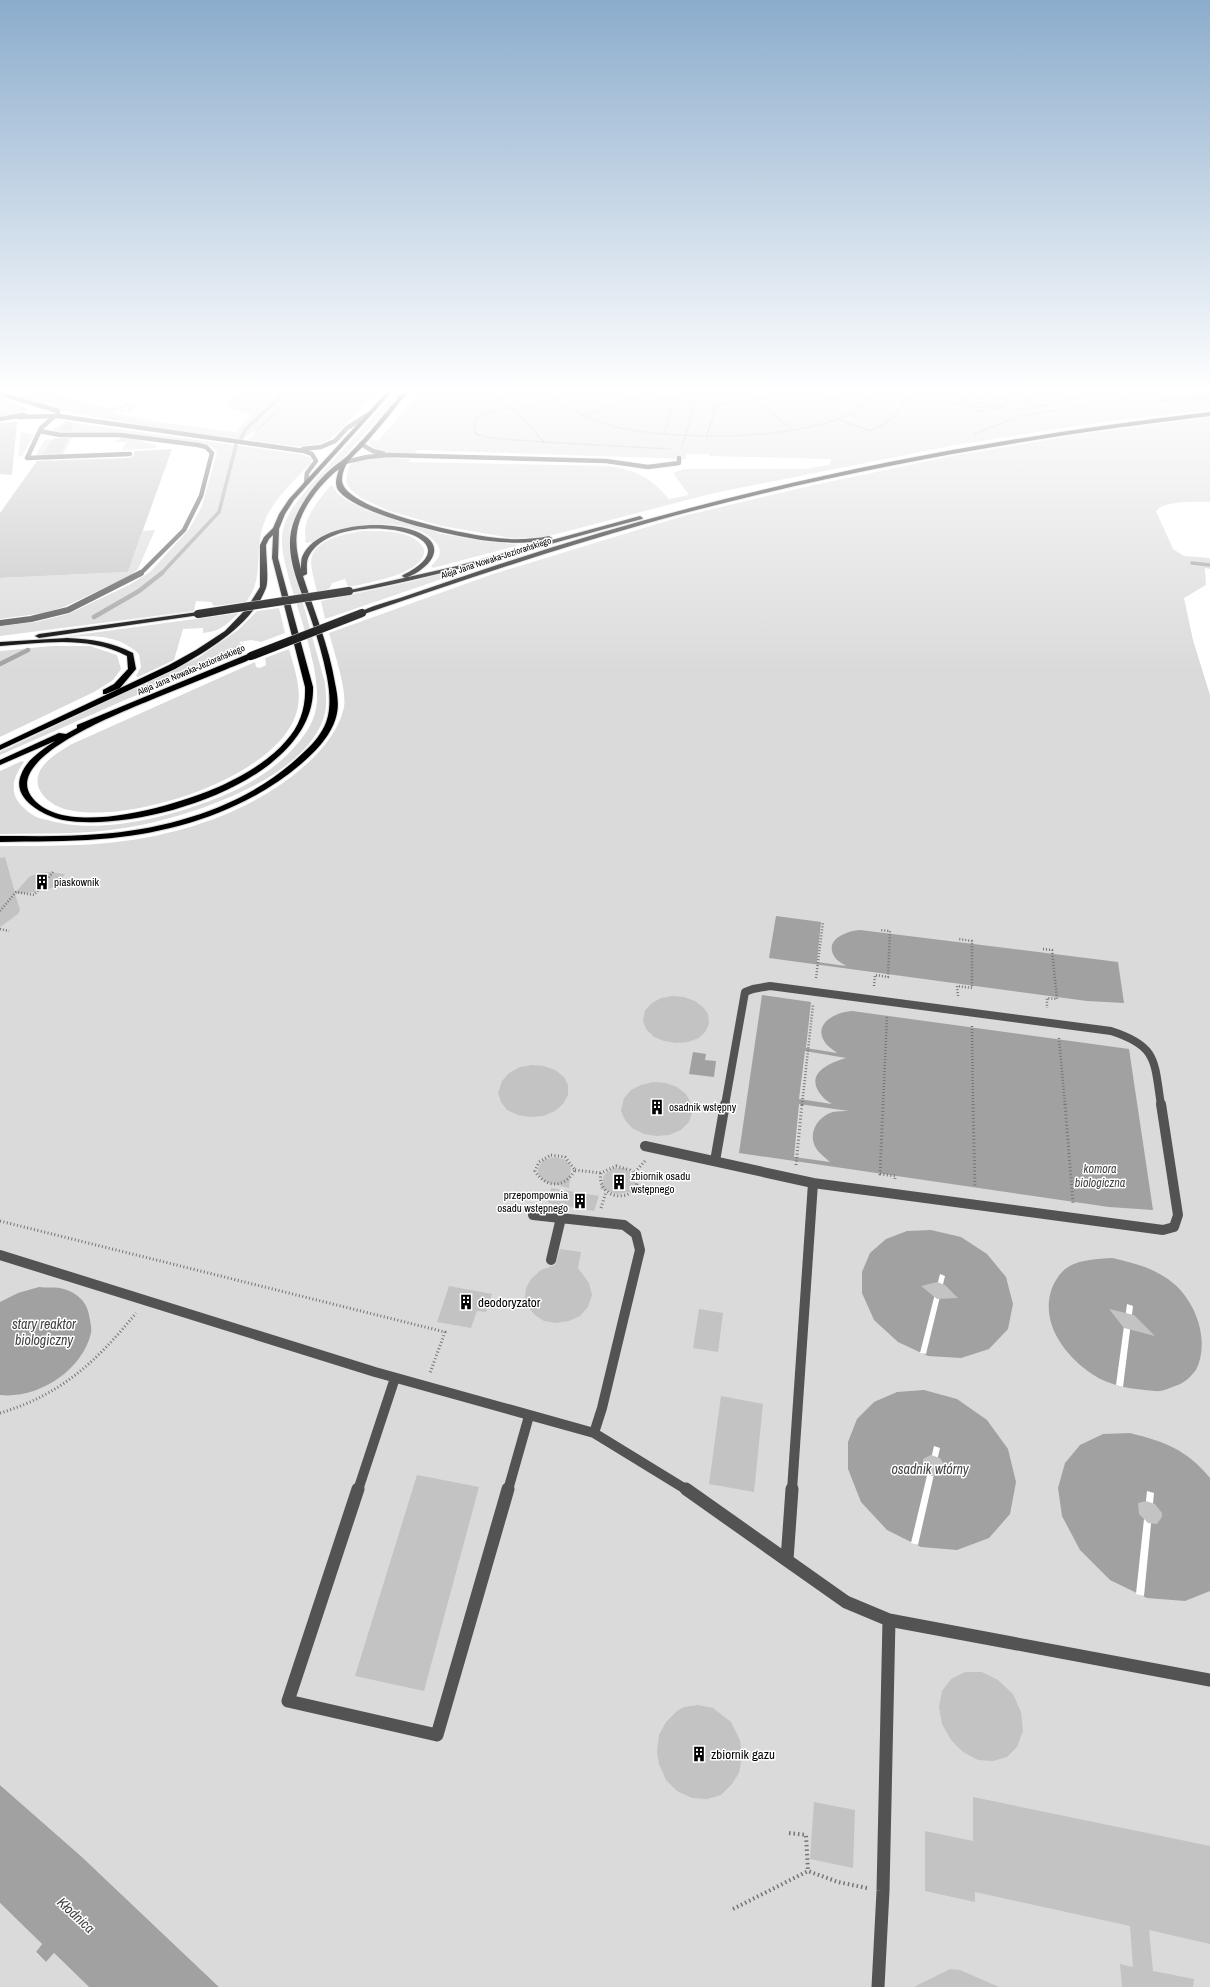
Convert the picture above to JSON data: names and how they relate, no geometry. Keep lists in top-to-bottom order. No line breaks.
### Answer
{"streets":{"main road":["Aleja Jana Nowaka-Jeziorańskiego"]},"water":["komora biologiczna","stary reaktor biologiczny","osadnik wtórny","Kłodnica"],"places":{"building":["piaskownik","osadnik wstępny","zbiornik osadu wstępnego","przepompownia osadu wstępnego","deodoryzator","zbiornik gazu"]}}
